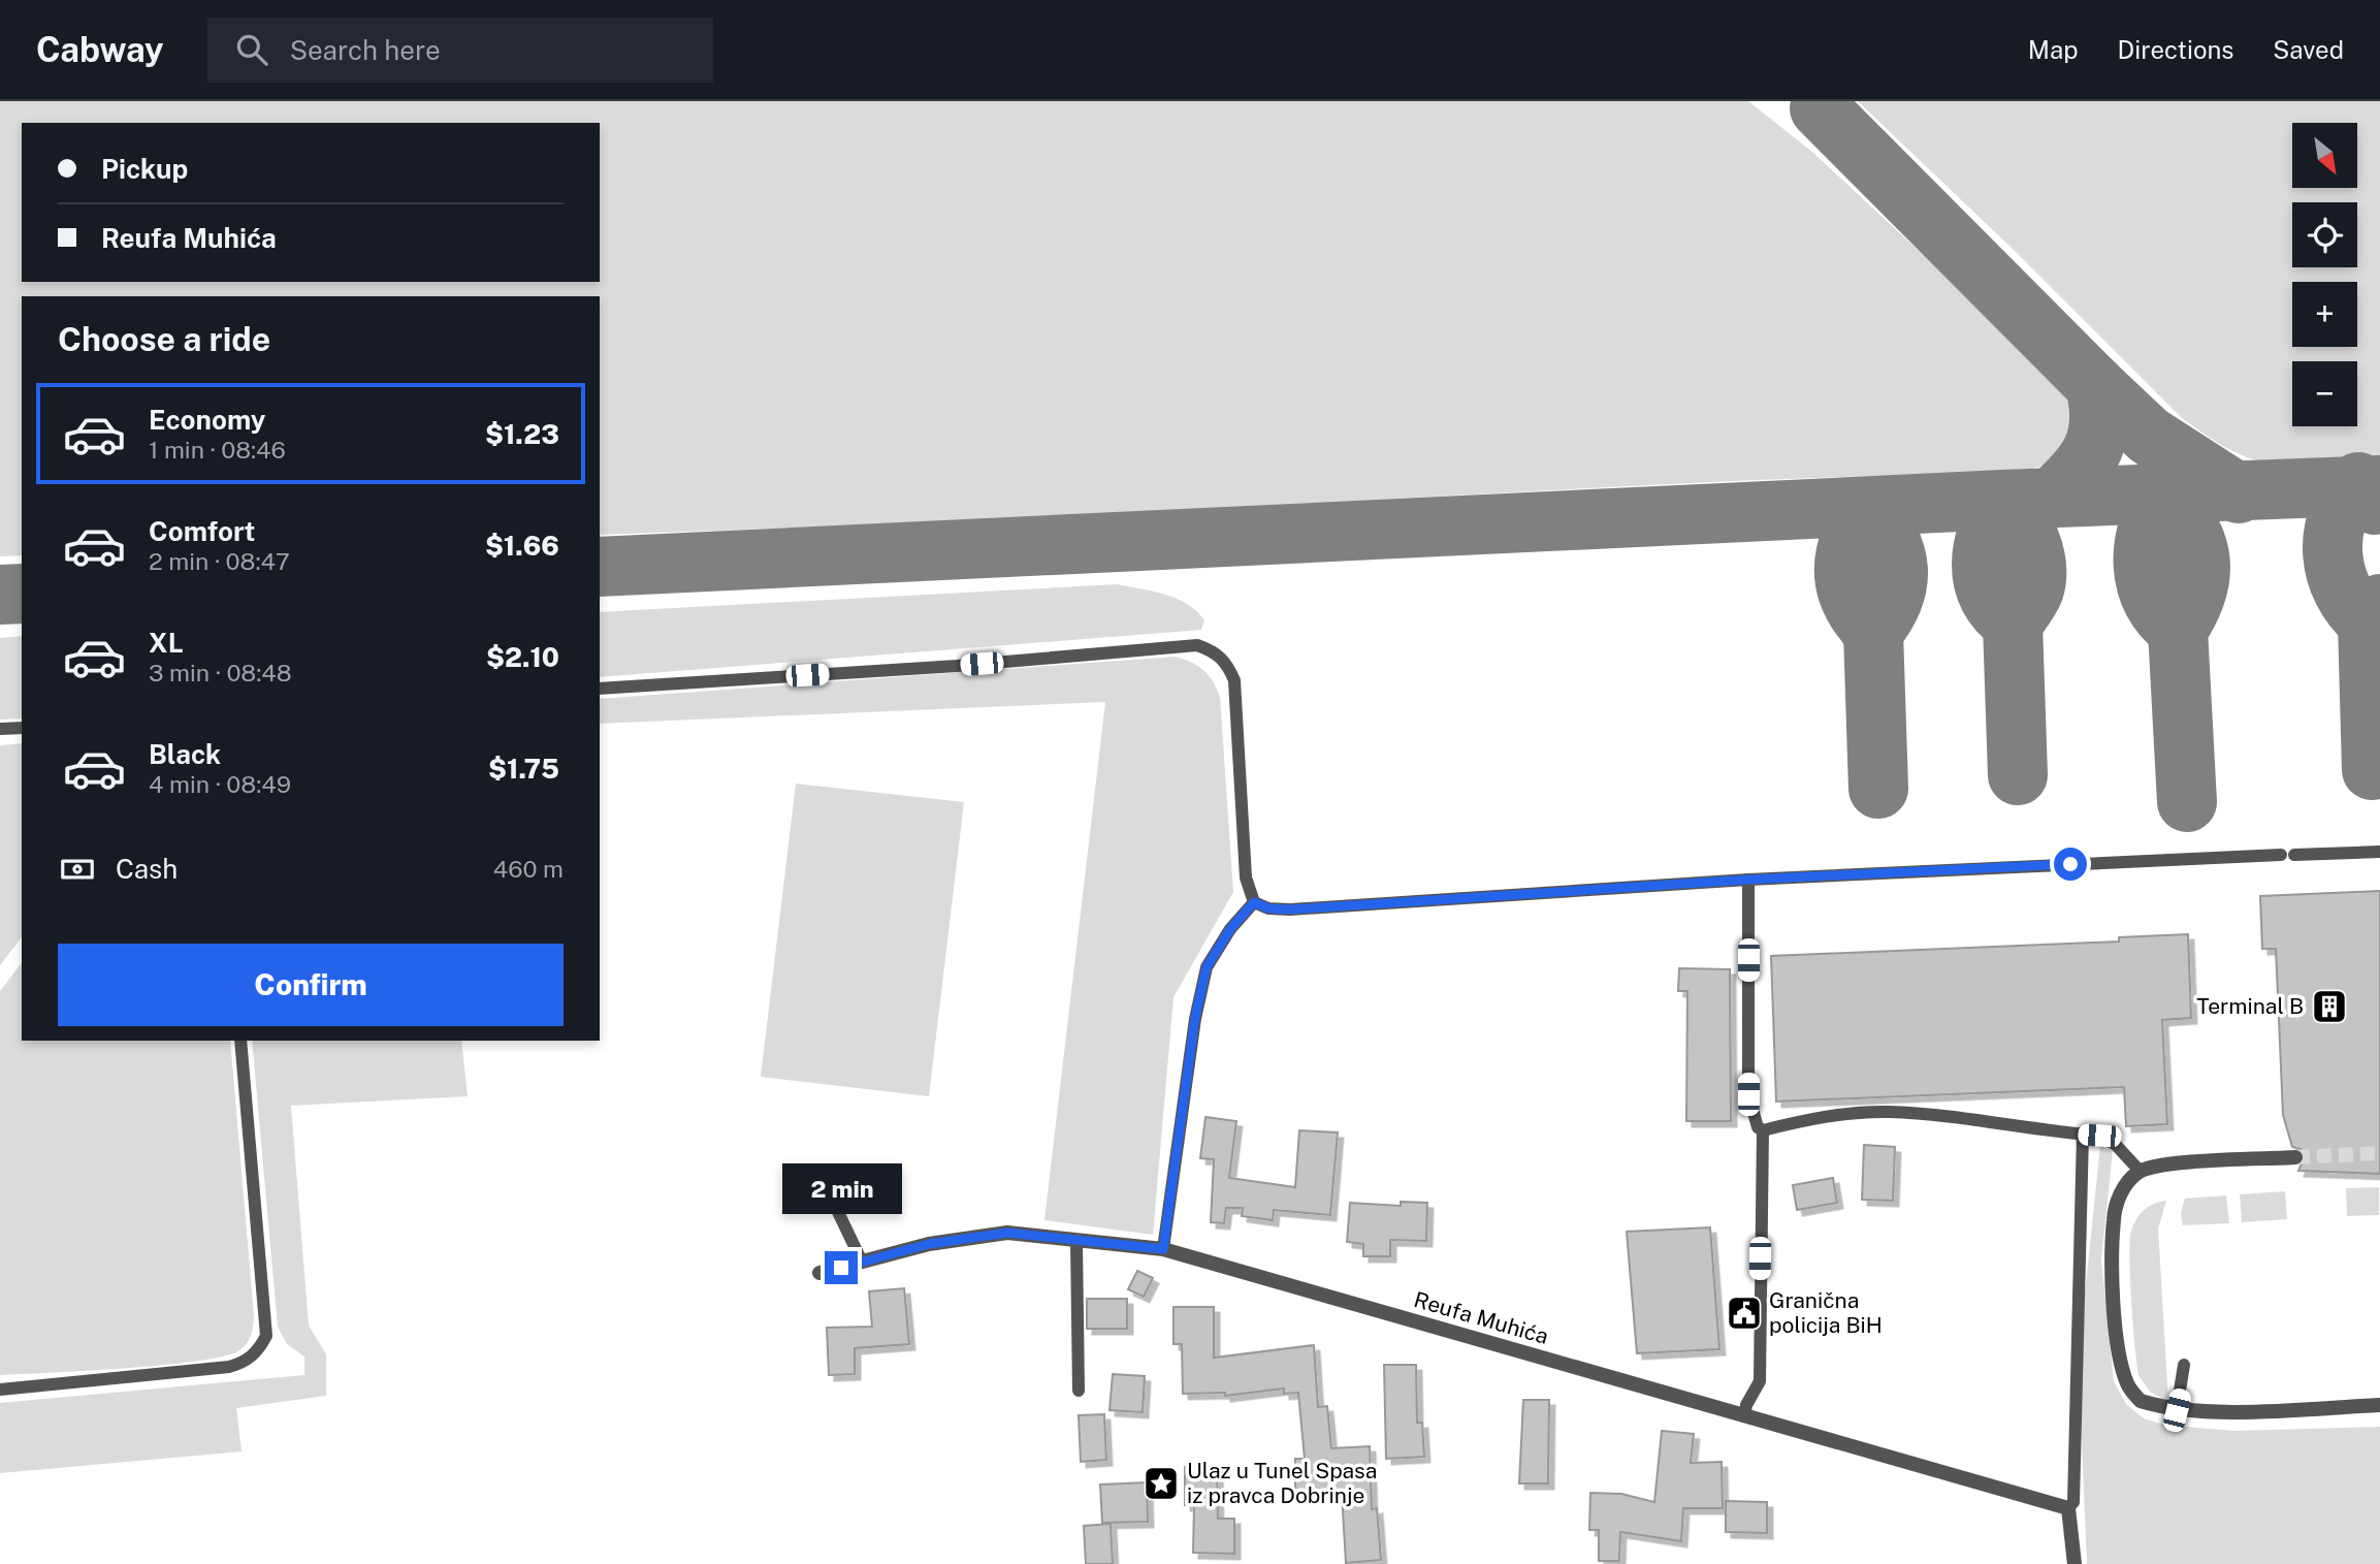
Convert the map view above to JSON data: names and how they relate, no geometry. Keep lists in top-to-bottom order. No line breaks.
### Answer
{"streets":{"street":["Reufa Muhića"]},"places":{"building":["Terminal B"],"public building":["Granična policija BiH"],"place":["Ulaz u Tunel Spasa iz pravca Dobrinje"]},"north":"bottom right","page":{"header":"Cabway","search":"Search here","nav":["Map","Directions","Saved"],"map_buttons":["+","−"],"banner":["Pickup","Reufa Muhića"],"heading":"Choose a ride","list":[{"name":"Economy","note":"1 min · 08:46","value":"$1.23"},{"name":"Comfort","note":"2 min · 08:47","value":"$1.66"},{"name":"XL","note":"3 min · 08:48","value":"$2.10"},{"name":"Black","note":"4 min · 08:49","value":"$1.75"}],"pay":["Cash","460 m"],"buttons":"Confirm","bubble":"2 min"}}
